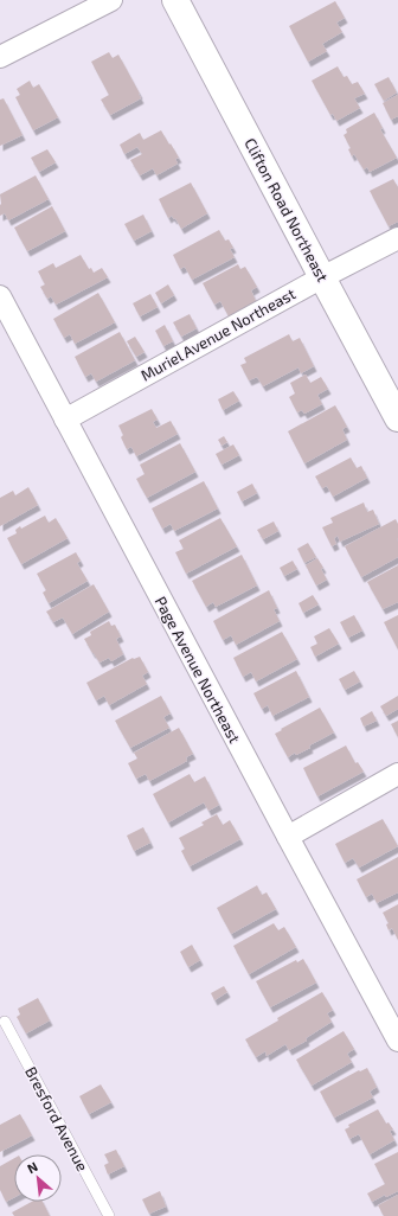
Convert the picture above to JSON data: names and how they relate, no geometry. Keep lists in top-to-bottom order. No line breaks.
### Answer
{"streets":{"street":["Clifton Road Northeast","Muriel Avenue Northeast","Page Avenue Northeast"],"lane":["Bresford Avenue"]},"crossings":[["Clifton Road Northeast","Muriel Avenue Northeast"],["Muriel Avenue Northeast","Page Avenue Northeast"]],"north":"top left"}
